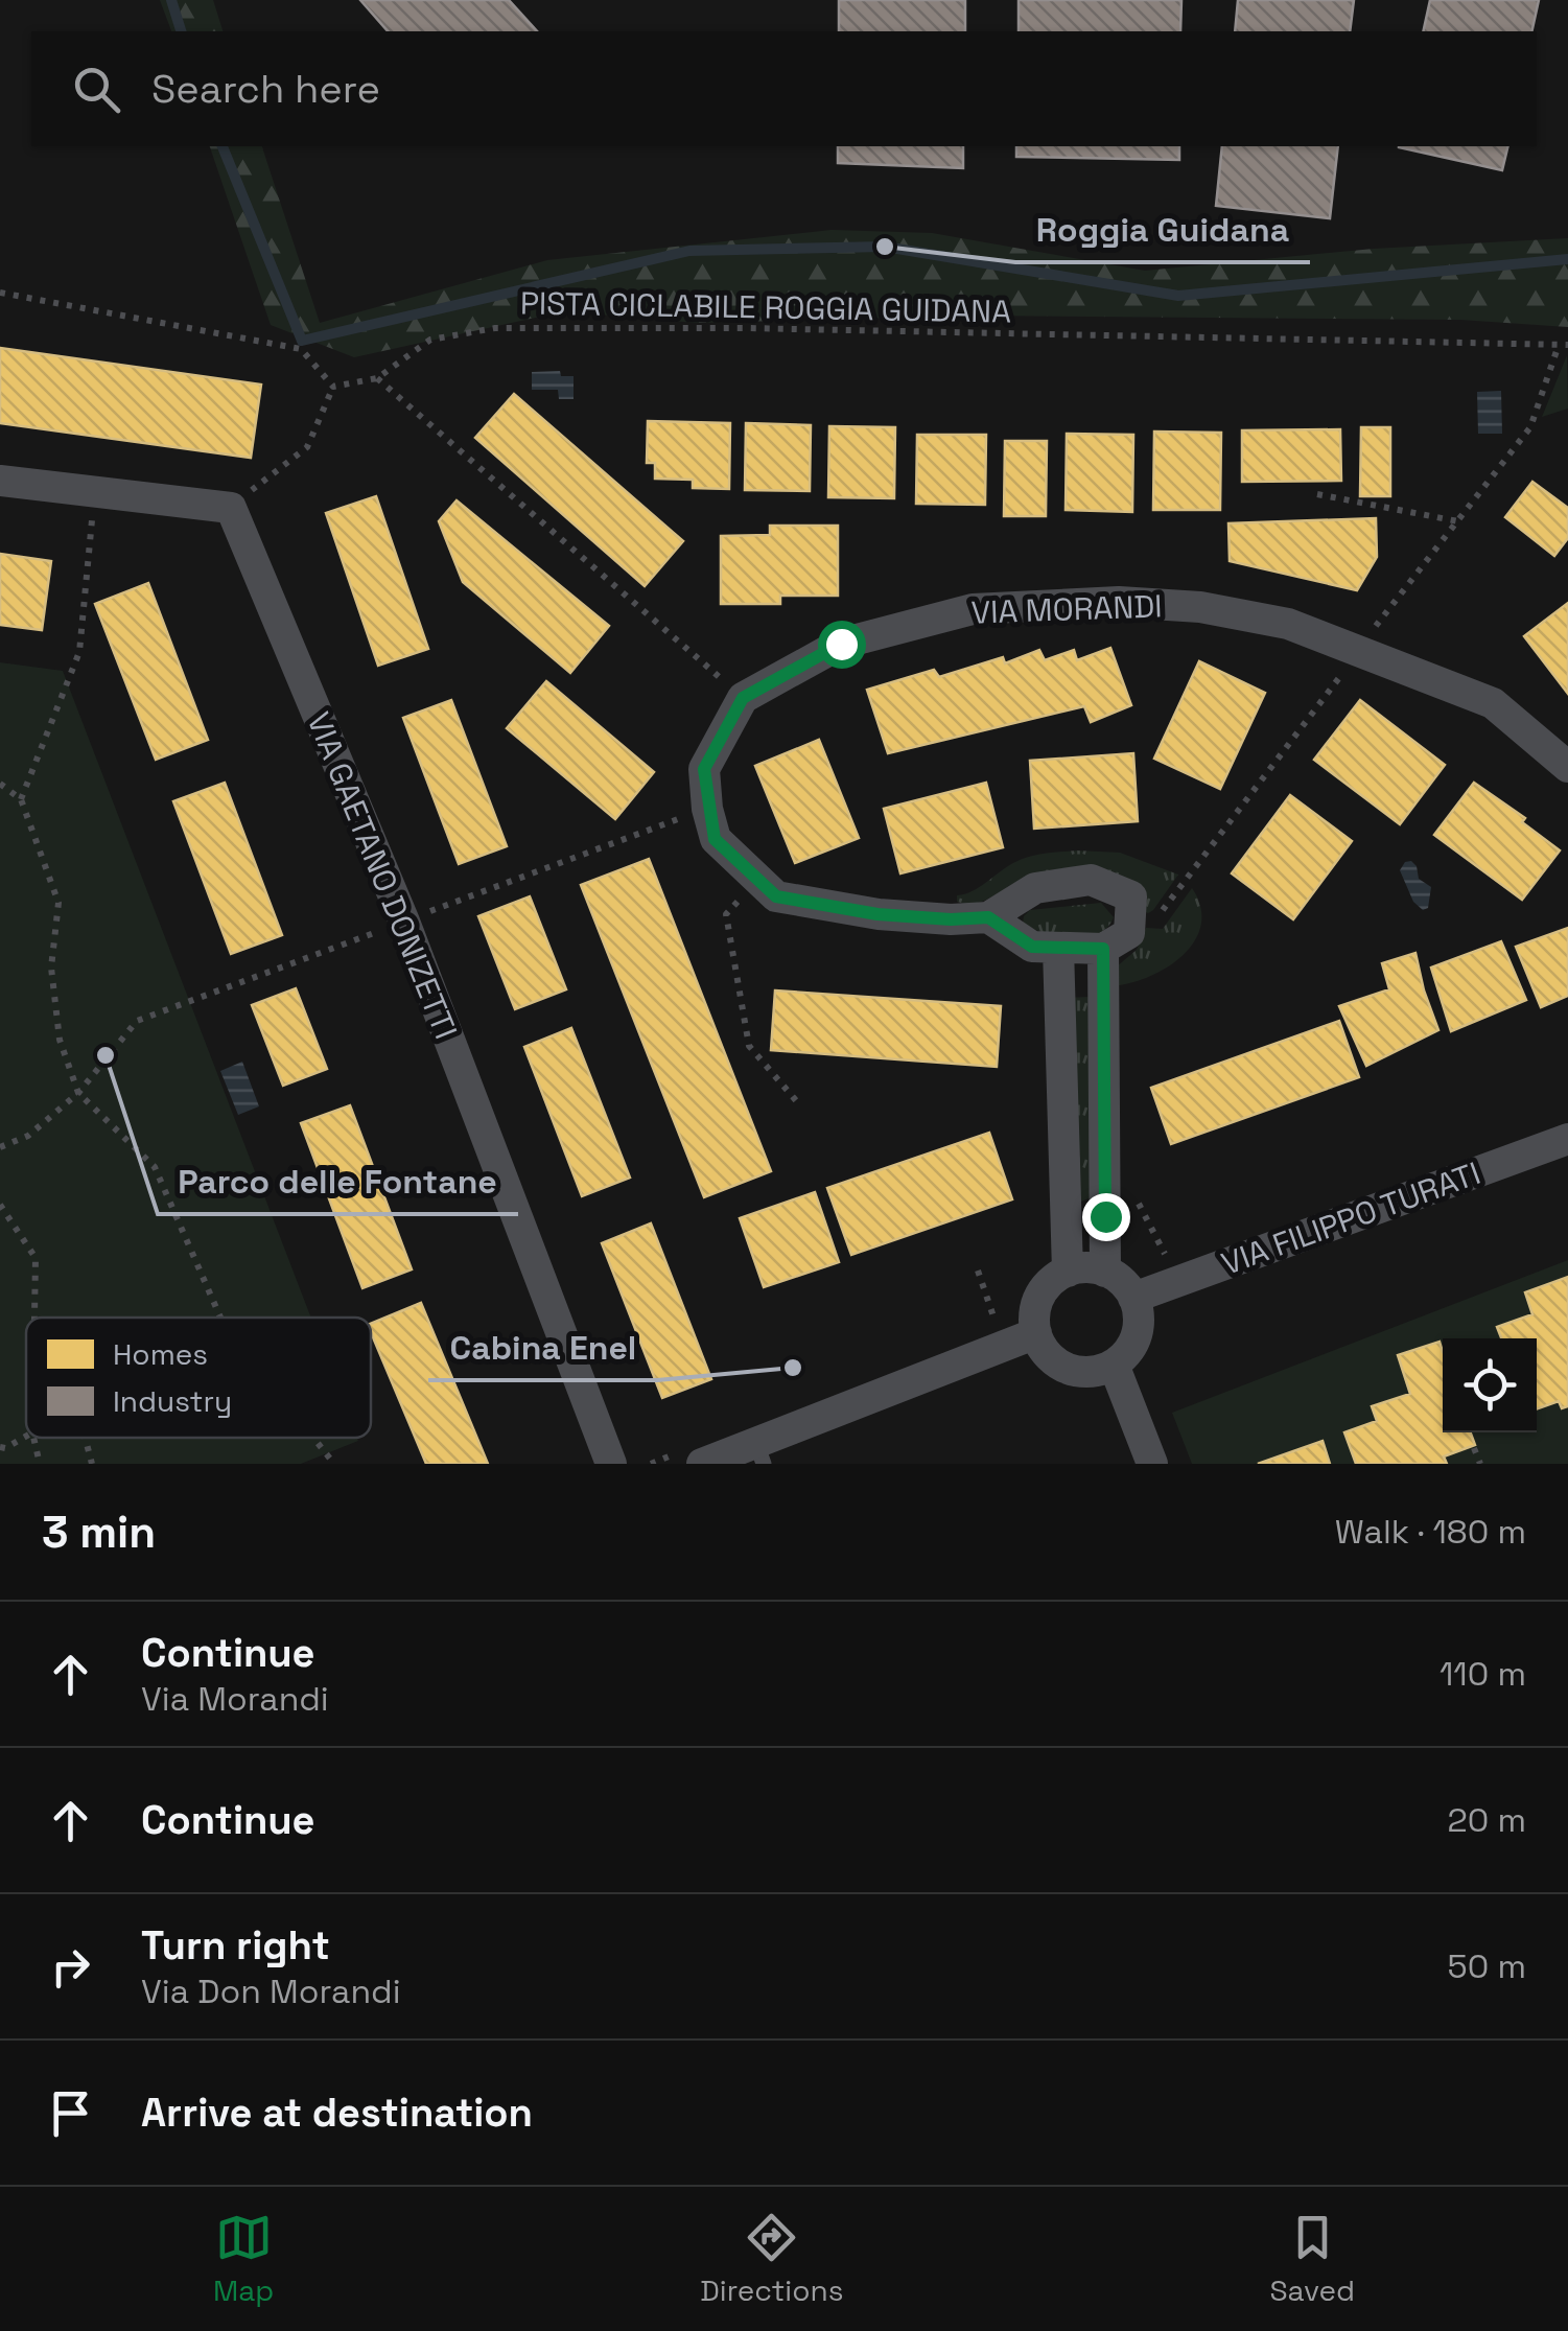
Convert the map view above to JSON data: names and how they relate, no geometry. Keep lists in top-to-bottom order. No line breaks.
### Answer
{"streets":{"street":["VIA MORANDI","VIA GAETANO DONIZETTI","VIA FILIPPO TURATI"],"path":["PISTA CICLABILE ROGGIA GUIDANA"]},"places":["Roggia Guidana","Parco delle Fontane","Cabina Enel"],"legend":["Homes","Industry"],"page":{"search":"Search here","heading":["3 min","Walk · 180 m"],"list":[["Continue","Via Morandi","110 m"],["Continue","20 m"],["Turn right","Via Don Morandi","50 m"],"Arrive at destination"],"nav":["Map","Directions","Saved"]}}
